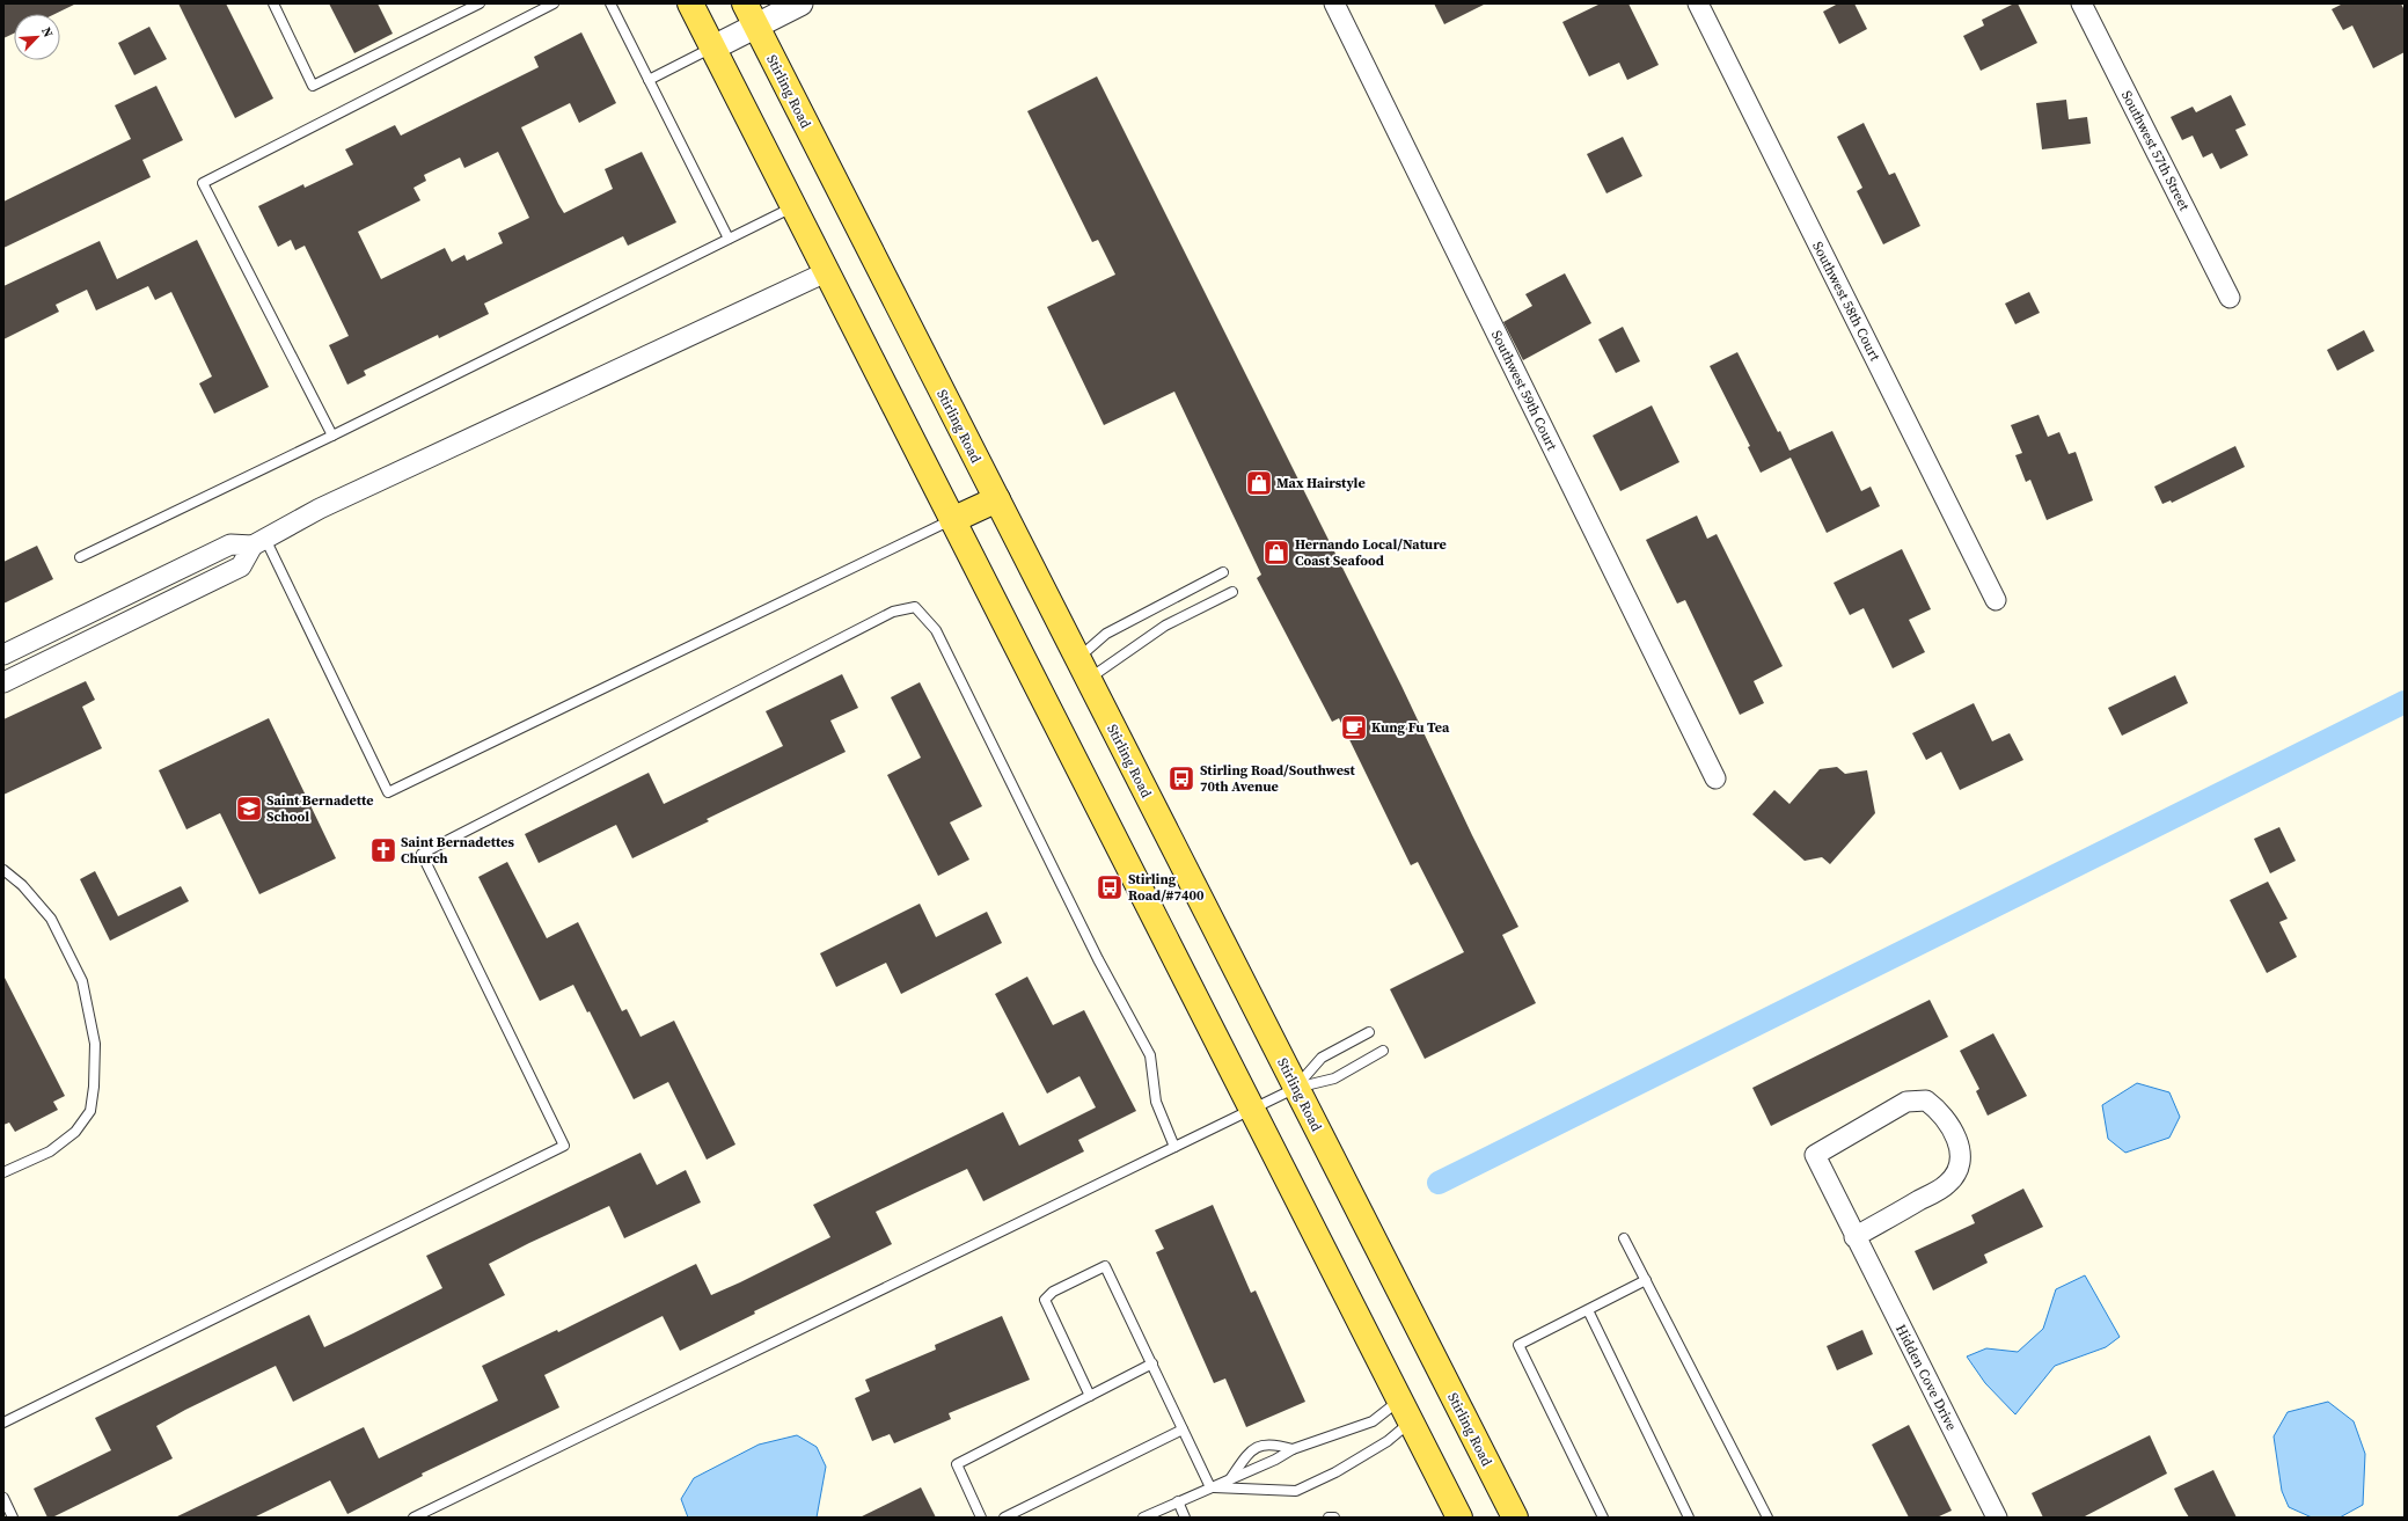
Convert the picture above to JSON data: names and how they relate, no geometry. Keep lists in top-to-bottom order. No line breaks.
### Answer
{"streets":{"main road":["Stirling Road"],"street":["Southwest 57th Street","Southwest 58th Court","Southwest 59th Court","Hidden Cove Drive"]},"places":{"shop":["Max Hairstyle","Hernando Local/Nature Coast Seafood"],"cafe":["Kung Fu Tea"],"bus stop":["Stirling Road/Southwest 70th Avenue","Stirling Road/#7400"],"school or university":["Saint Bernadette School"],"church":["Saint Bernadettes Church"]},"north":"top right"}
